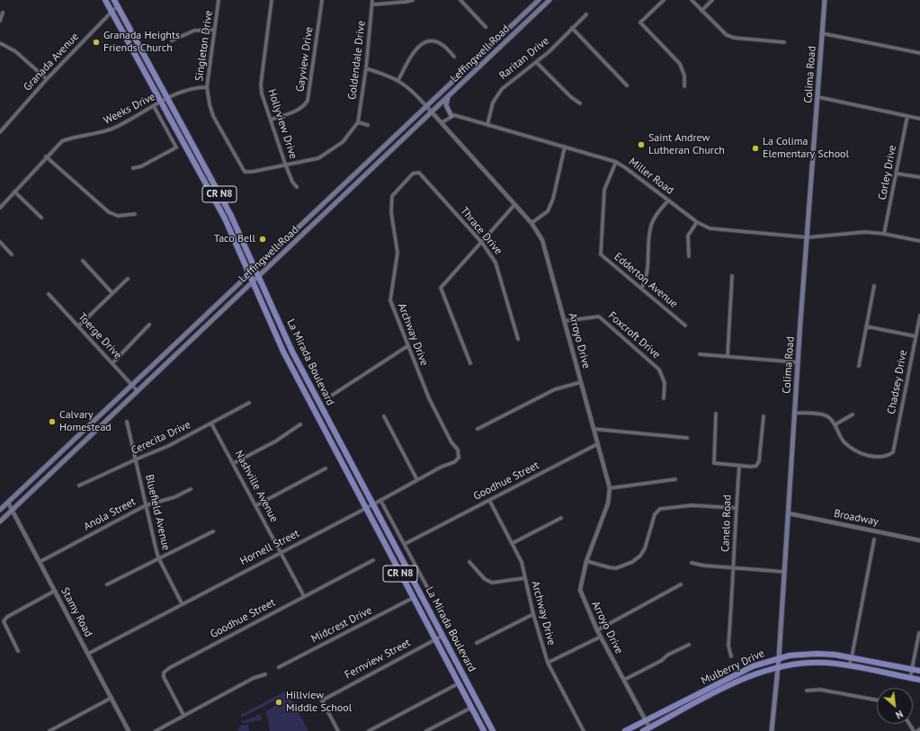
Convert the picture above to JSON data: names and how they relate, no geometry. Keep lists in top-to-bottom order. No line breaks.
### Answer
{"streets":{"main road":["Leffingwell Road","Colima Road","CR N8","La Mirada Boulevard","Mulberry Drive"],"street":["Singleton Drive","Raritan Drive","Gayview Drive","Goldendale Drive","Granada Avenue","Weeks Drive","Hollyview Drive","Corley Drive","Miller Road","Thrace Drive","Edderton Avenue","Archway Drive","Foxcroft Drive","Toerge Drive","Arroyo Drive","Chadsey Drive","Cerecita Drive","Goodhue Street","Nashville Avenue","Bluefield Avenue","Anola Street","Broadway","Canelo Road","Hornell Street","Stamy Road","Midcrest Drive","Fernview Street"]},"crossings":[["Singleton Drive","Goldendale Drive"],["Singleton Drive","Weeks Drive"],["Singleton Drive","Hollyview Drive"],["Leffingwell Road","Toerge Drive"],["Leffingwell Road","Arroyo Drive"],["Leffingwell Road","La Mirada Boulevard"],["Leffingwell Road","Stamy Road"],["Raritan Drive","Miller Road"],["Gayview Drive","Hollyview Drive"],["Goldendale Drive","Hollyview Drive"],["Goldendale Drive","Arroyo Drive"],["Granada Avenue","La Mirada Boulevard"],["Colima Road","Miller Road"],["Colima Road","Broadway"],["Colima Road","Mulberry Drive"],["Weeks Drive","La Mirada Boulevard"],["Corley Drive","Miller Road"],["Miller Road","Edderton Avenue"],["Thrace Drive","Archway Drive"],["Archway Drive","Goodhue Street"],["Archway Drive","Hornell Street"],["Foxcroft Drive","Arroyo Drive"],["Arroyo Drive","Goodhue Street"],["Arroyo Drive","Mulberry Drive"],["La Mirada Boulevard","Goodhue Street"],["La Mirada Boulevard","Hornell Street"],["La Mirada Boulevard","Midcrest Drive"],["La Mirada Boulevard","Fernview Street"],["Cerecita Drive","Nashville Avenue"],["Cerecita Drive","Bluefield Avenue"],["Goodhue Street","Nashville Avenue"],["Nashville Avenue","Hornell Street"],["Bluefield Avenue","Anola Street"],["Bluefield Avenue","Hornell Street"],["Anola Street","Stamy Road"],["Hornell Street","Stamy Road"]],"places":["Granada Heights Friends Church","Saint Andrew Lutheran Church","La Colima Elementary School","Taco Bell","Calvary Homestead","Hillview Middle School"],"north":"bottom right"}
